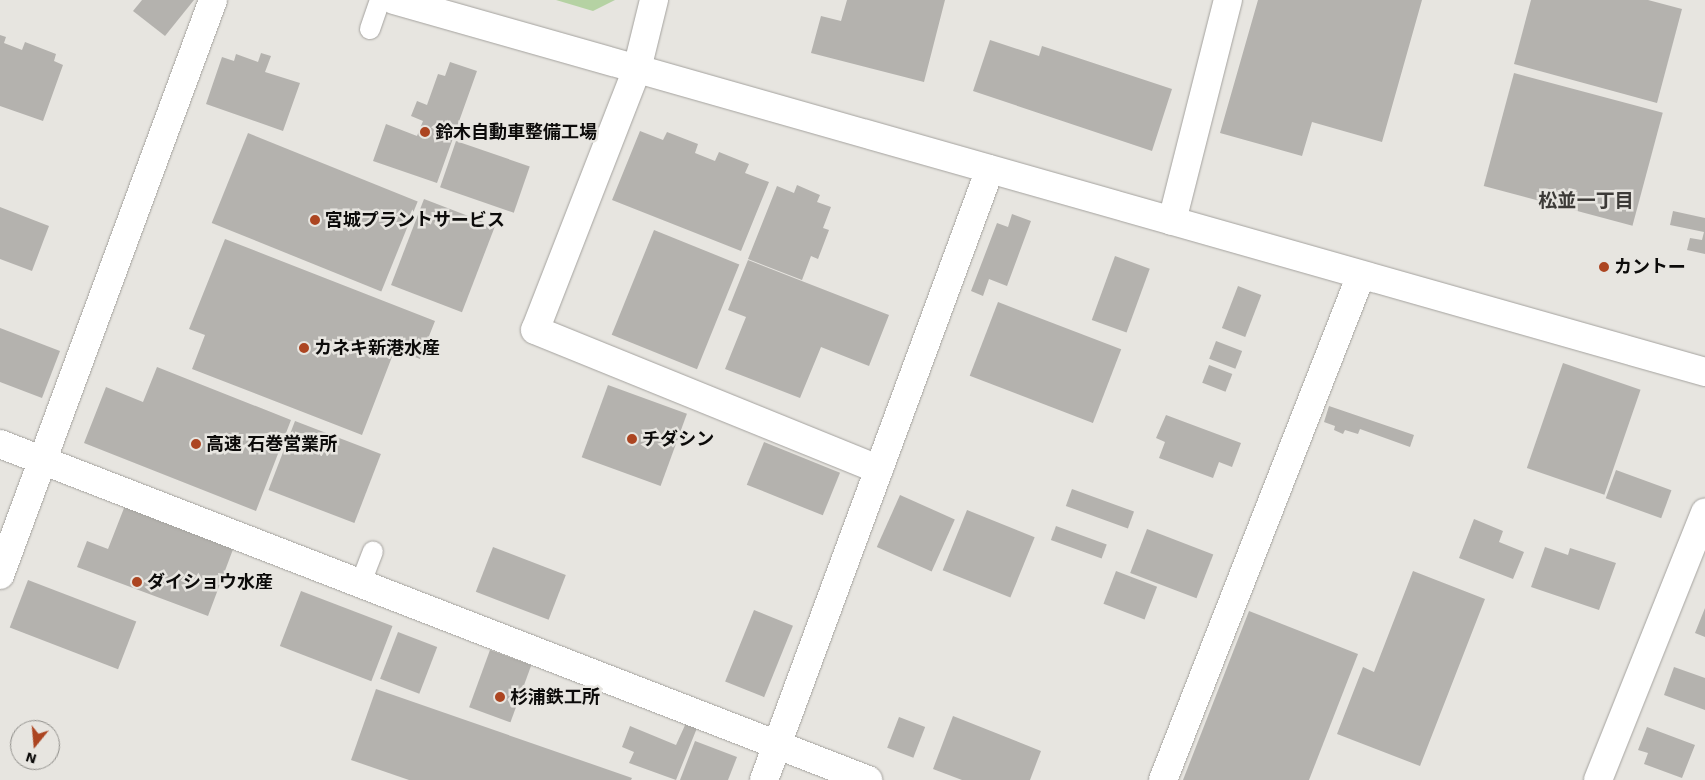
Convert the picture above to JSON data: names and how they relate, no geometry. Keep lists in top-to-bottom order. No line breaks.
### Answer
{"districts":["松並一丁目"],"places":["鈴木自動車整備工場","宮城プラントサービス","カントー","カネキ新港水産","チダシン","高速 石巻営業所","ダイショウ水産","杉浦鉄工所"],"north":"bottom"}
